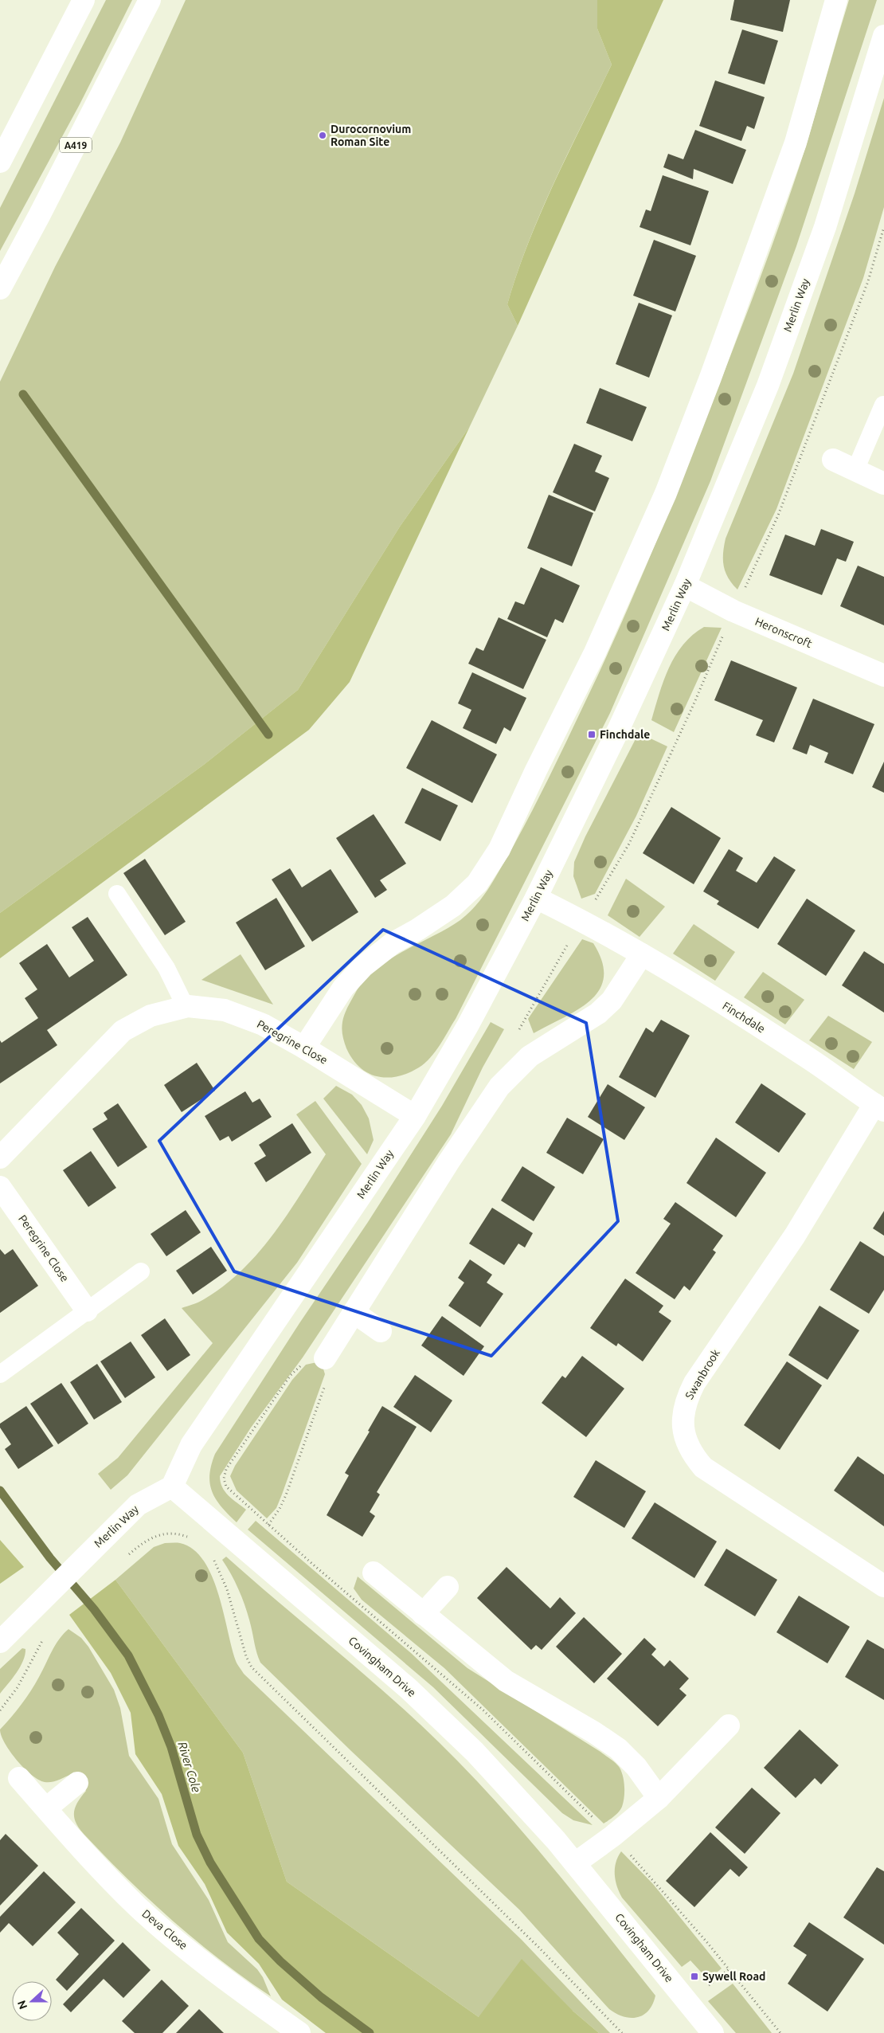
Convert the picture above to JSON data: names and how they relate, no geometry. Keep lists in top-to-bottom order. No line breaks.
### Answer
{"streets":{"main road":["A419","Merlin Way","Heronscroft","Finchdale","Peregrine Close","Swanbrook","Covingham Drive","Deva Close"]},"crossings":[["Merlin Way","Heronscroft"],["Merlin Way","Finchdale"],["Merlin Way","Peregrine Close"],["Merlin Way","Covingham Drive"],["Finchdale","Swanbrook"]],"water":["River Cole"],"places":{"other":["Durocornovium Roman Site"],"transit":["Finchdale","Sywell Road"]},"north":"left"}
